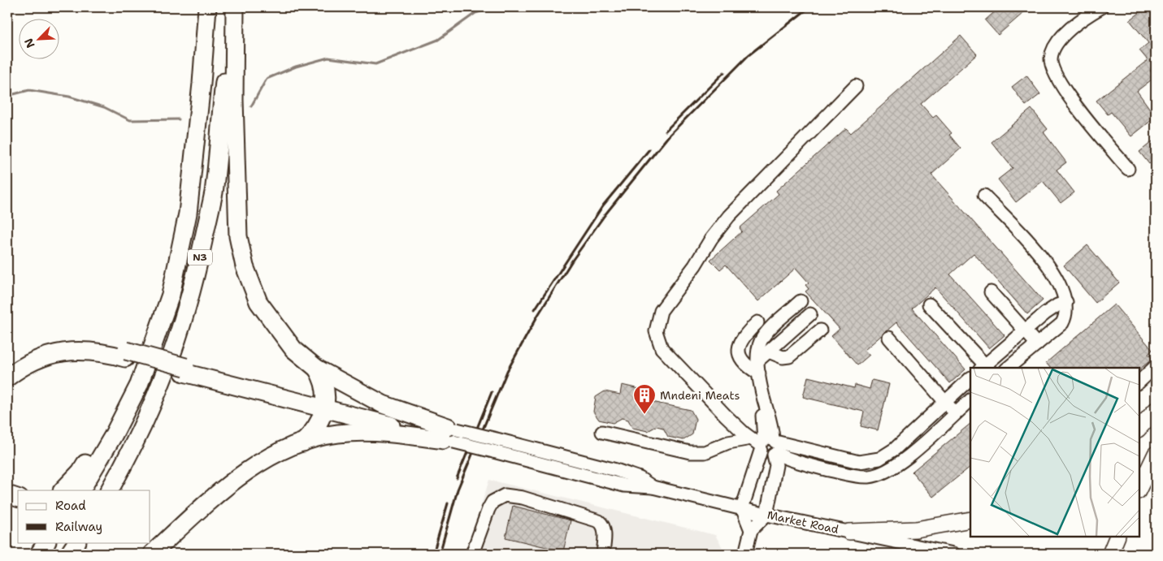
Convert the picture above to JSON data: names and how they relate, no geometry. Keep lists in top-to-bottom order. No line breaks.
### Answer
{"streets":{"highway":["N3"],"street":["Market Road"]},"places":{"building":["Mndeni Meats"]},"legend":["Road","Railway"],"north":"bottom left"}
